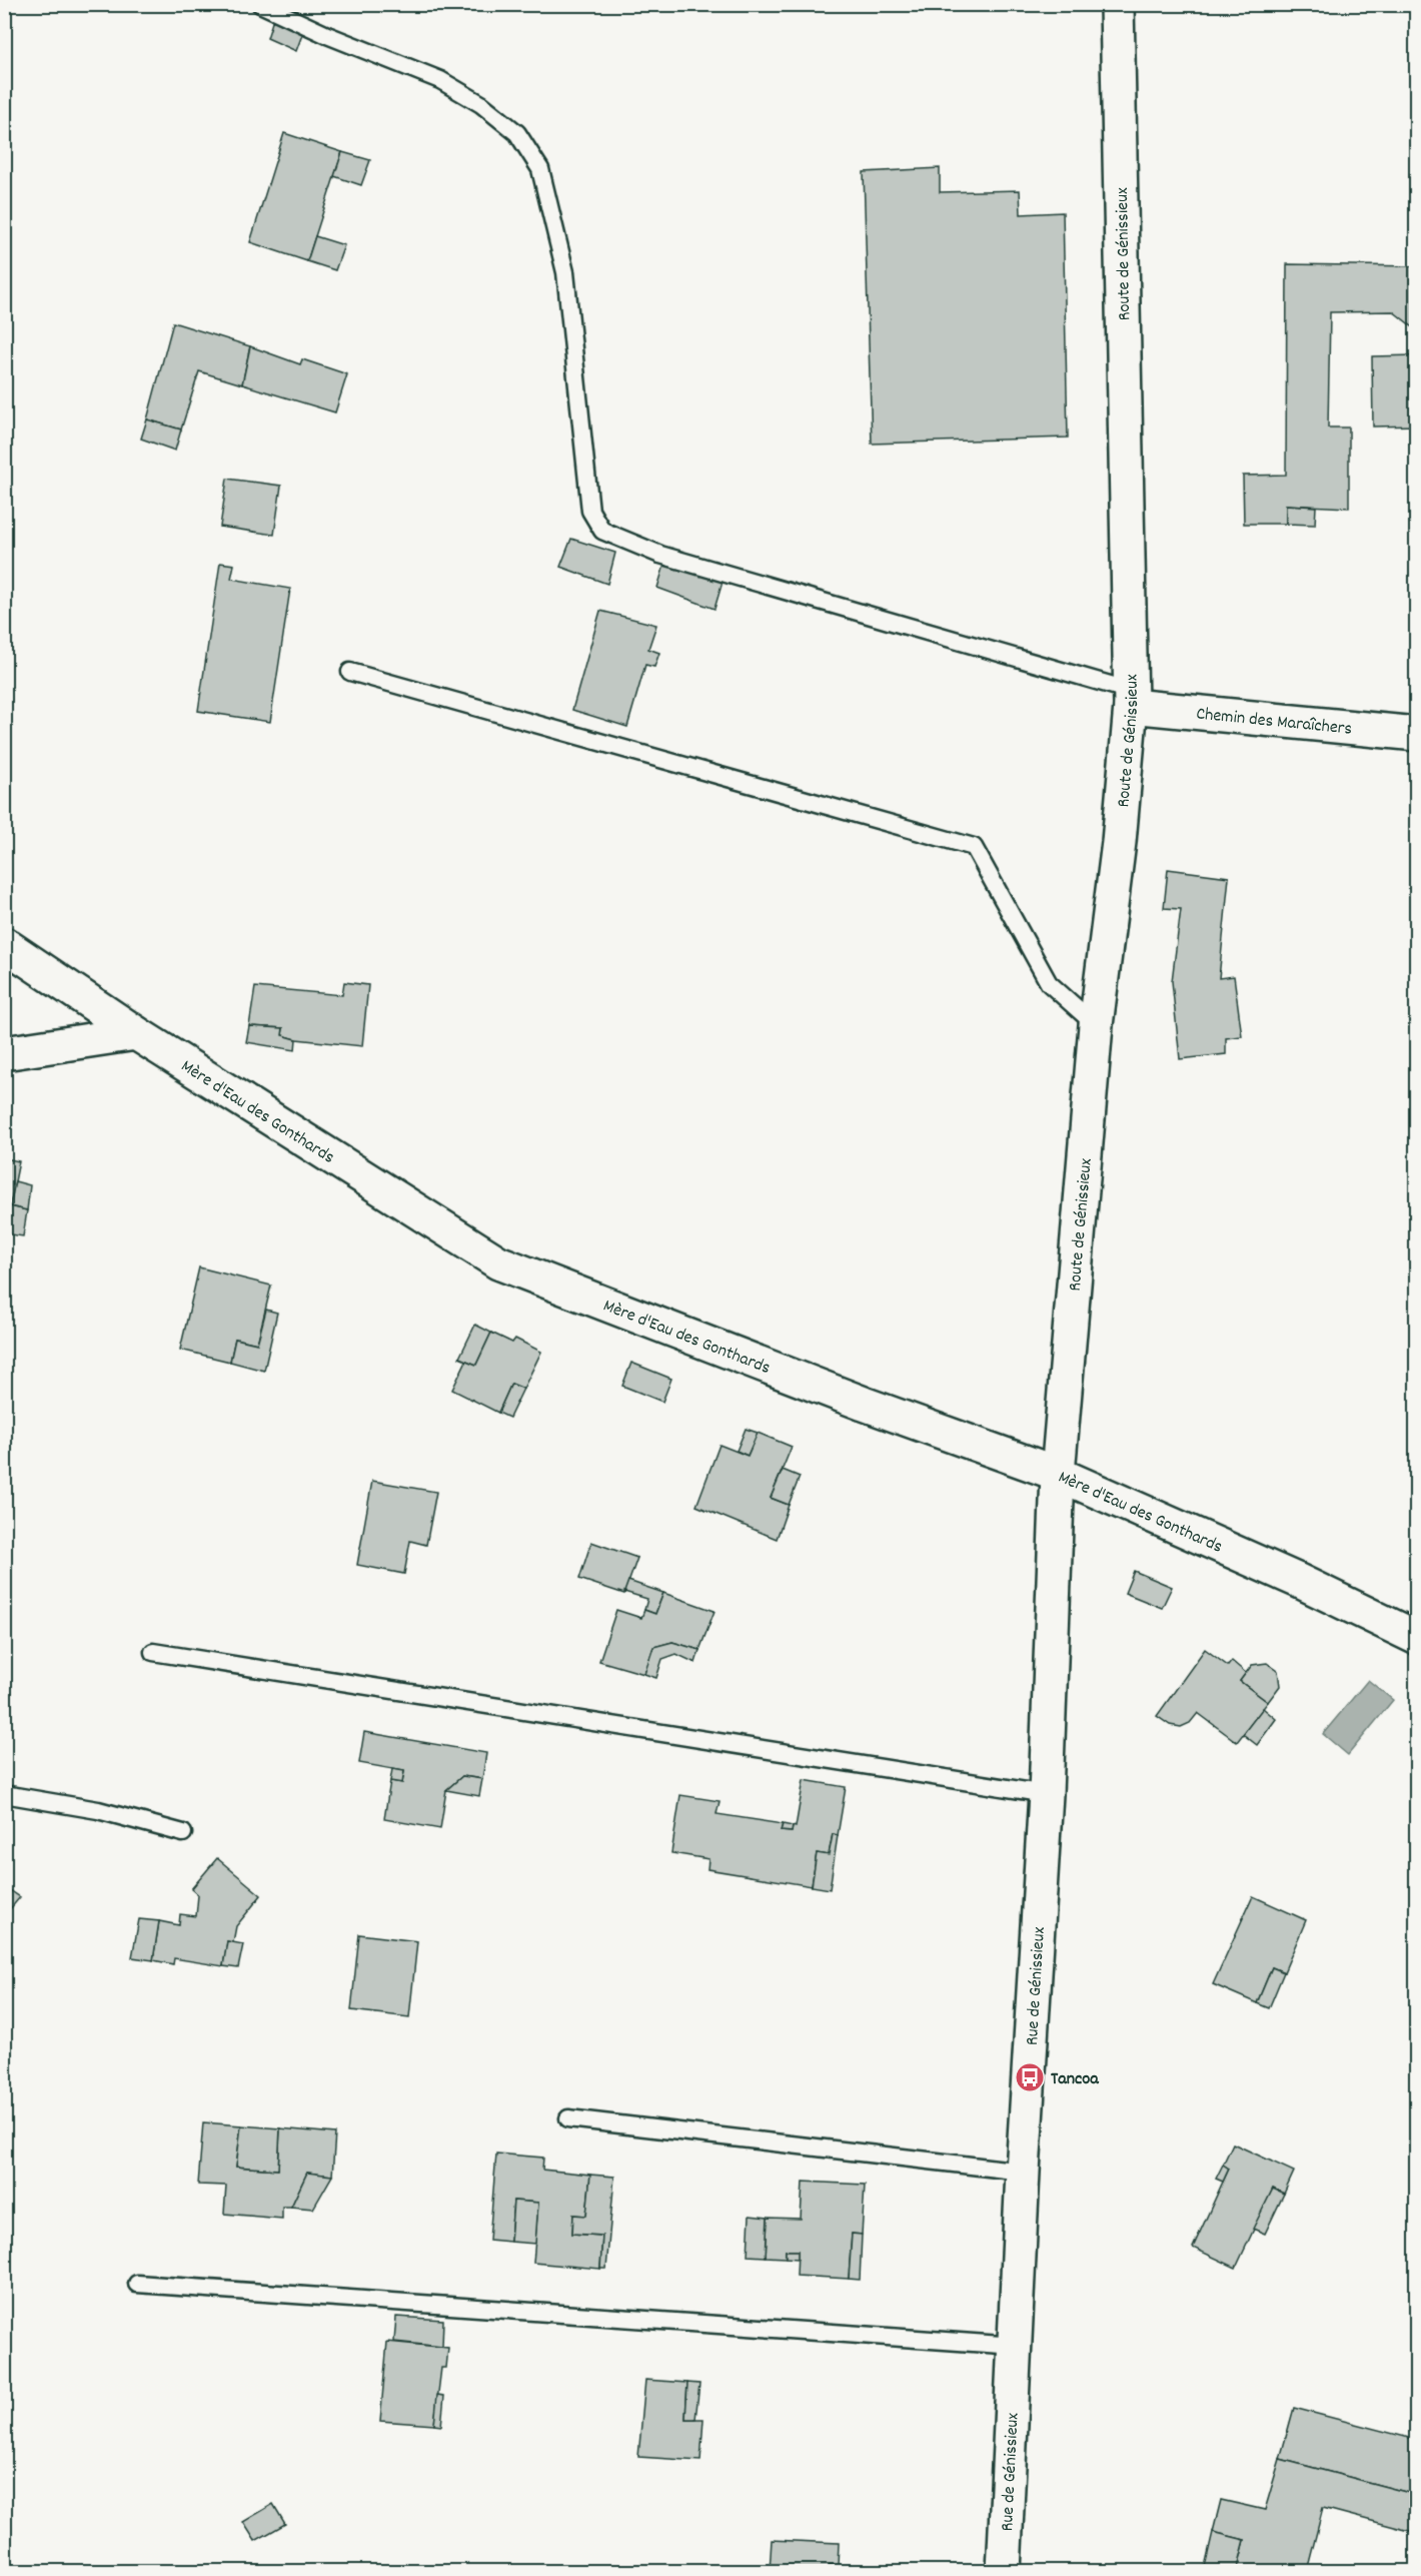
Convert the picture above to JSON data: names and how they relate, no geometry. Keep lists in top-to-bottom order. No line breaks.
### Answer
{"streets":{"street":["Route de Génissieux","Chemin des Maraîchers","Mère d'Eau des Gonthards","Rue de Génissieux"]},"crossings":[["Route de Génissieux","Chemin des Maraîchers"],["Route de Génissieux","Mère d'Eau des Gonthards"],["Route de Génissieux","Rue de Génissieux"],["Mère d'Eau des Gonthards","Rue de Génissieux"]],"places":{"bus stop":["Tancoa"]}}
